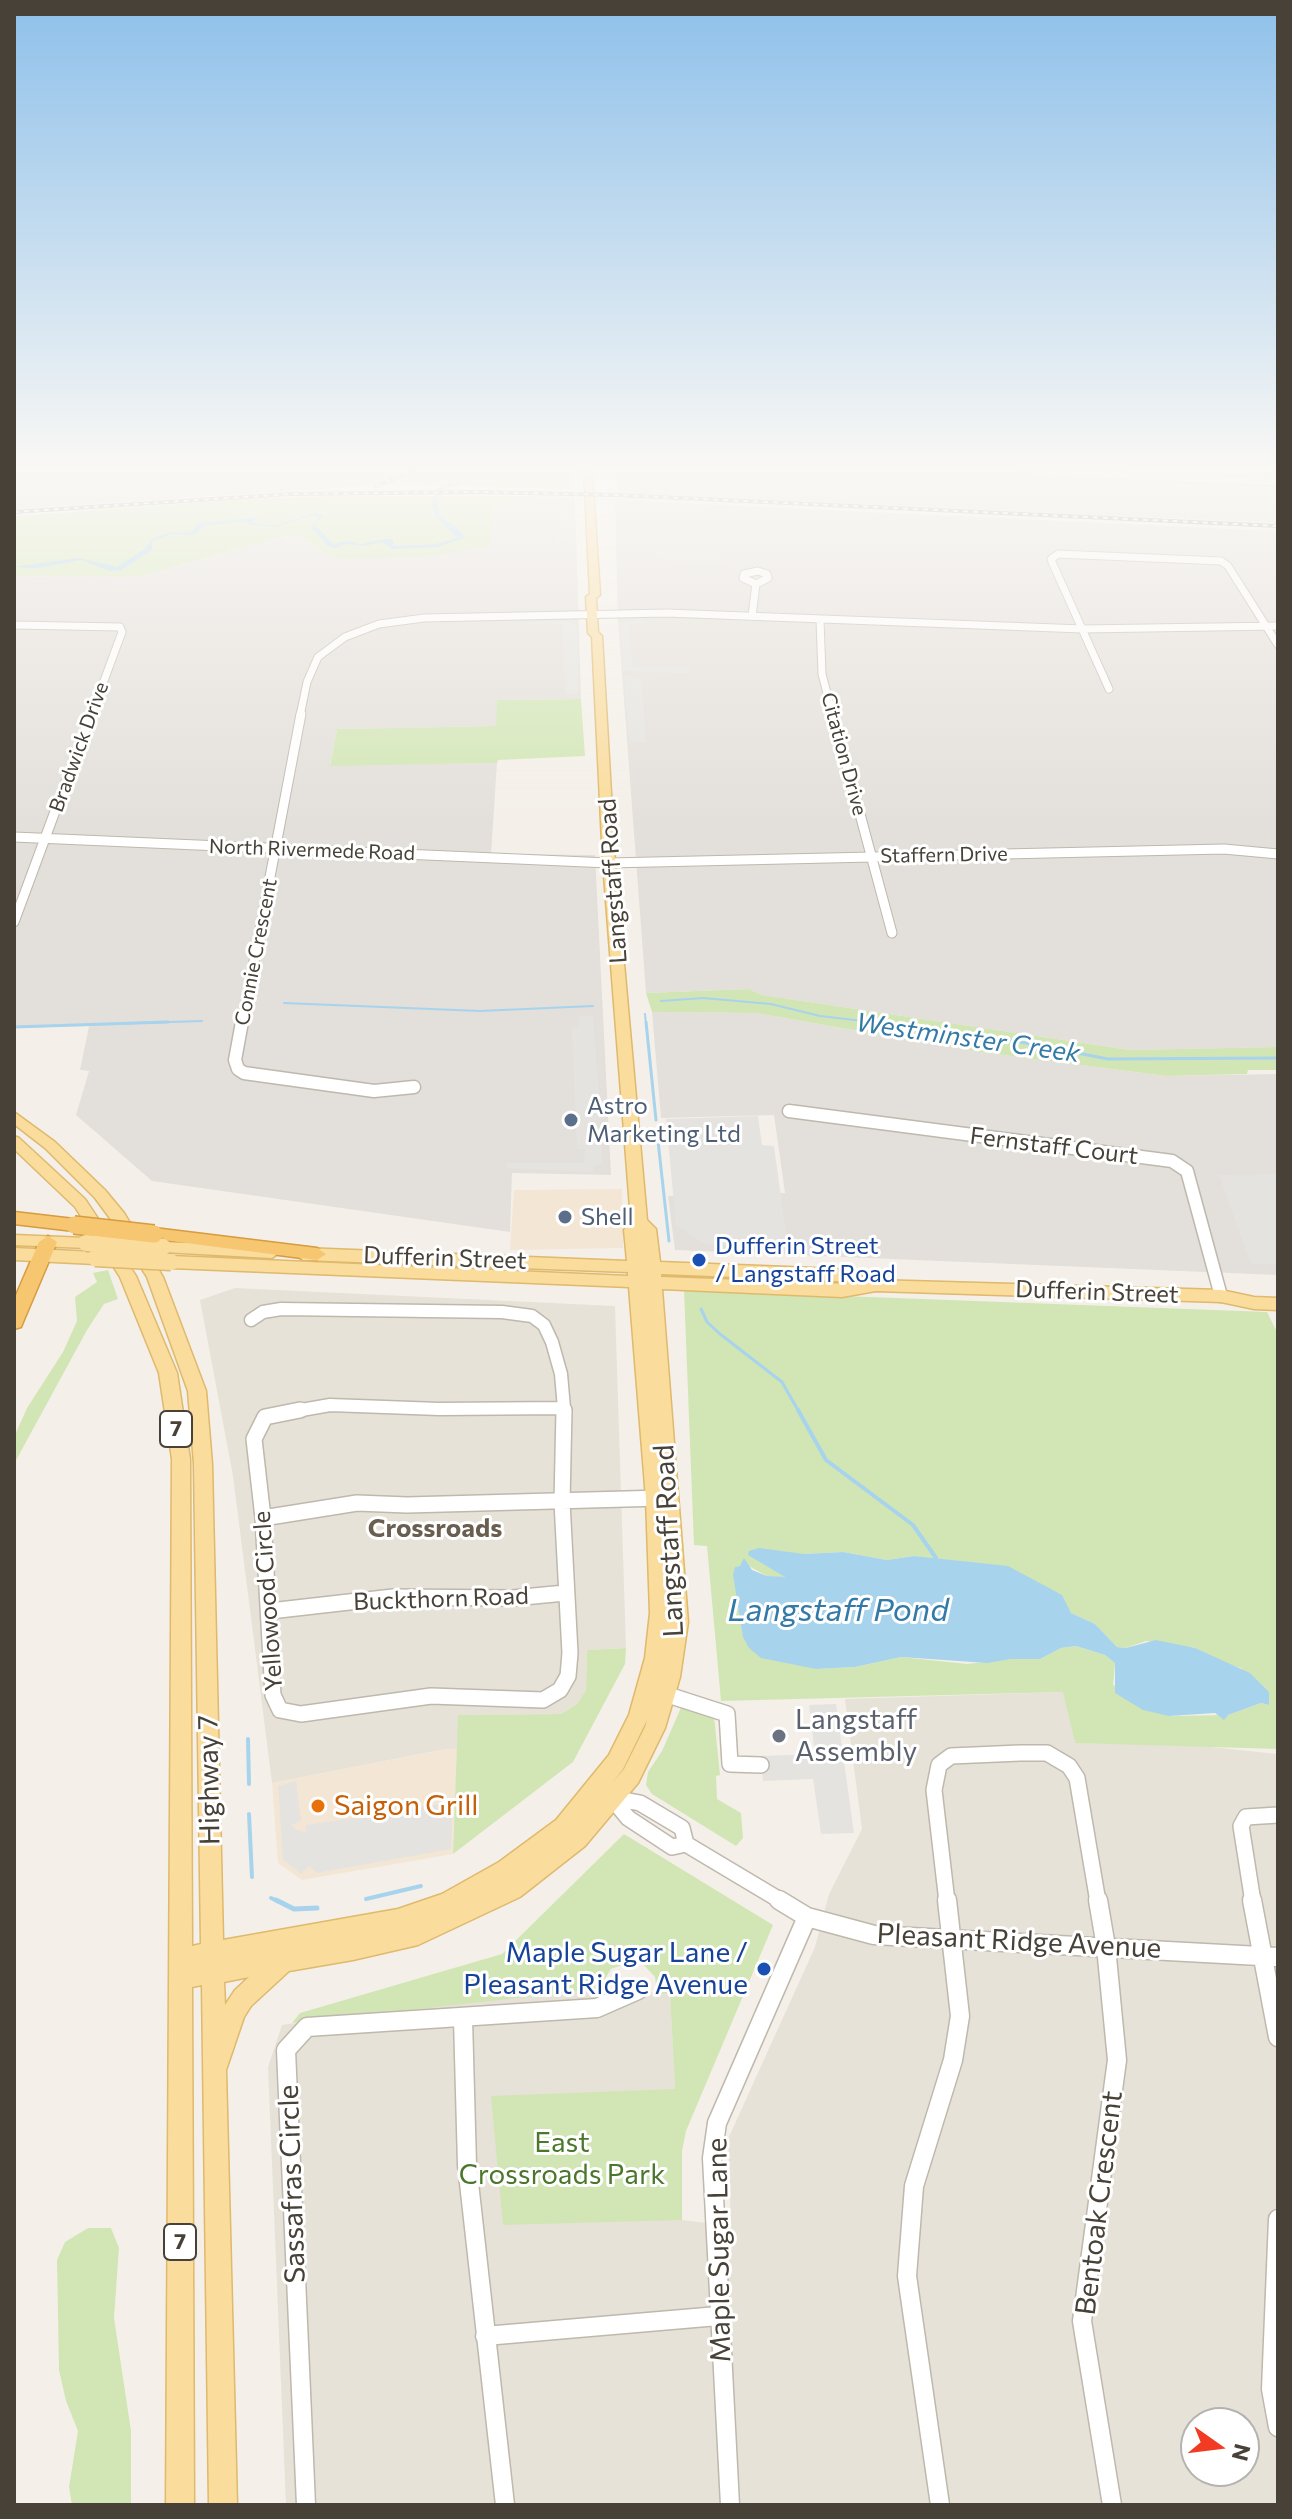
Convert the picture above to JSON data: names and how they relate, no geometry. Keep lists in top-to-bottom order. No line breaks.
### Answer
{"streets":{"main road":["Langstaff Road","Dufferin Street","7","Highway 7"],"street":["Bradwick Drive","Citation Drive","North Rivermede Road","Staffern Drive","Connie Crescent","Fernstaff Court","Buckthorn Road","Yellowood Circle","Pleasant Ridge Avenue","Sassafras Circle","Bentoak Crescent","Maple Sugar Lane"]},"crossings":[["Bradwick Drive","North Rivermede Road"],["Citation Drive","Staffern Drive"],["Citation Drive","Connie Crescent"],["North Rivermede Road","Staffern Drive"],["North Rivermede Road","Langstaff Road"],["North Rivermede Road","Connie Crescent"],["Staffern Drive","Langstaff Road"],["Langstaff Road","Connie Crescent"],["Langstaff Road","Dufferin Street"],["Langstaff Road","Highway 7"],["Langstaff Road","Pleasant Ridge Avenue"],["Fernstaff Court","Dufferin Street"],["Buckthorn Road","Yellowood Circle"],["Pleasant Ridge Avenue","Bentoak Crescent"],["Pleasant Ridge Avenue","Maple Sugar Lane"]],"districts":["Crossroads"],"water":["Westminster Creek","Langstaff Pond"],"parks":["East Crossroads Park"],"places":["Astro Marketing Ltd","Shell","Dufferin Street / Langstaff Road","Langstaff Assembly","Saigon Grill","Maple Sugar Lane / Pleasant Ridge Avenue"],"north":"right"}
